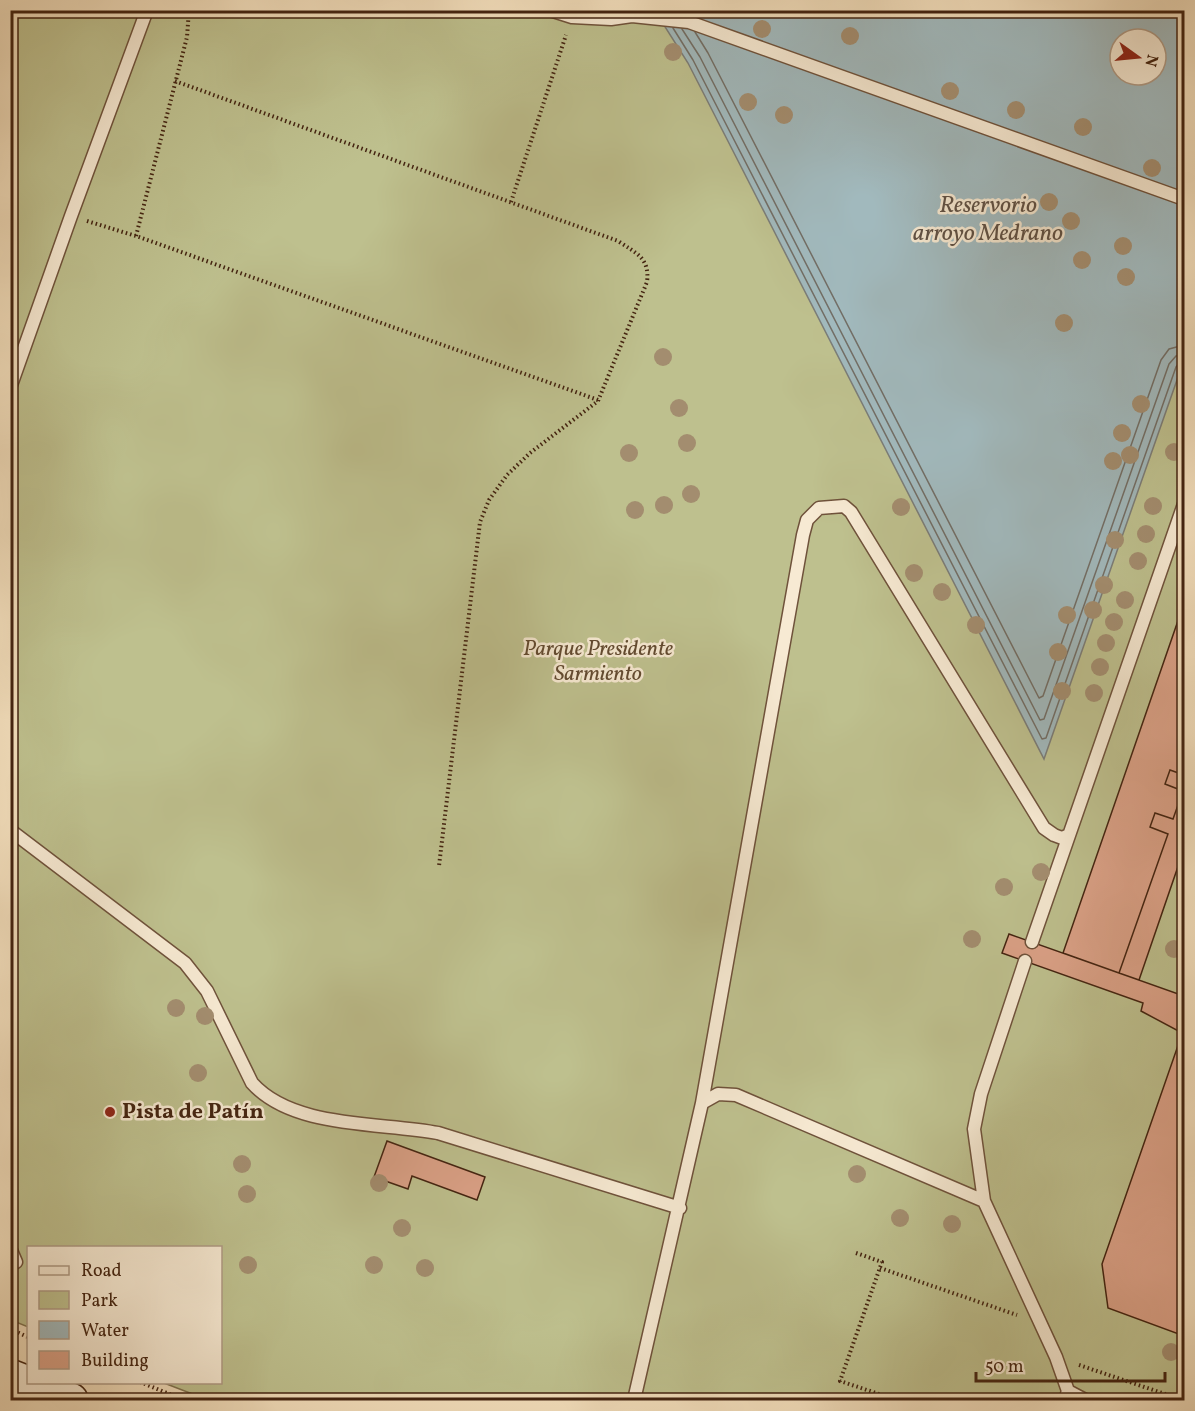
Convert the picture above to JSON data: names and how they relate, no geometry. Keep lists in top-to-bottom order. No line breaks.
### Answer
{"water":["Reservorio arroyo Medrano"],"parks":["Parque Presidente Sarmiento"],"places":["Pista de Patín"],"legend":["Road","Park","Water","Building"],"scale_bar":"50 m","north":"right"}
